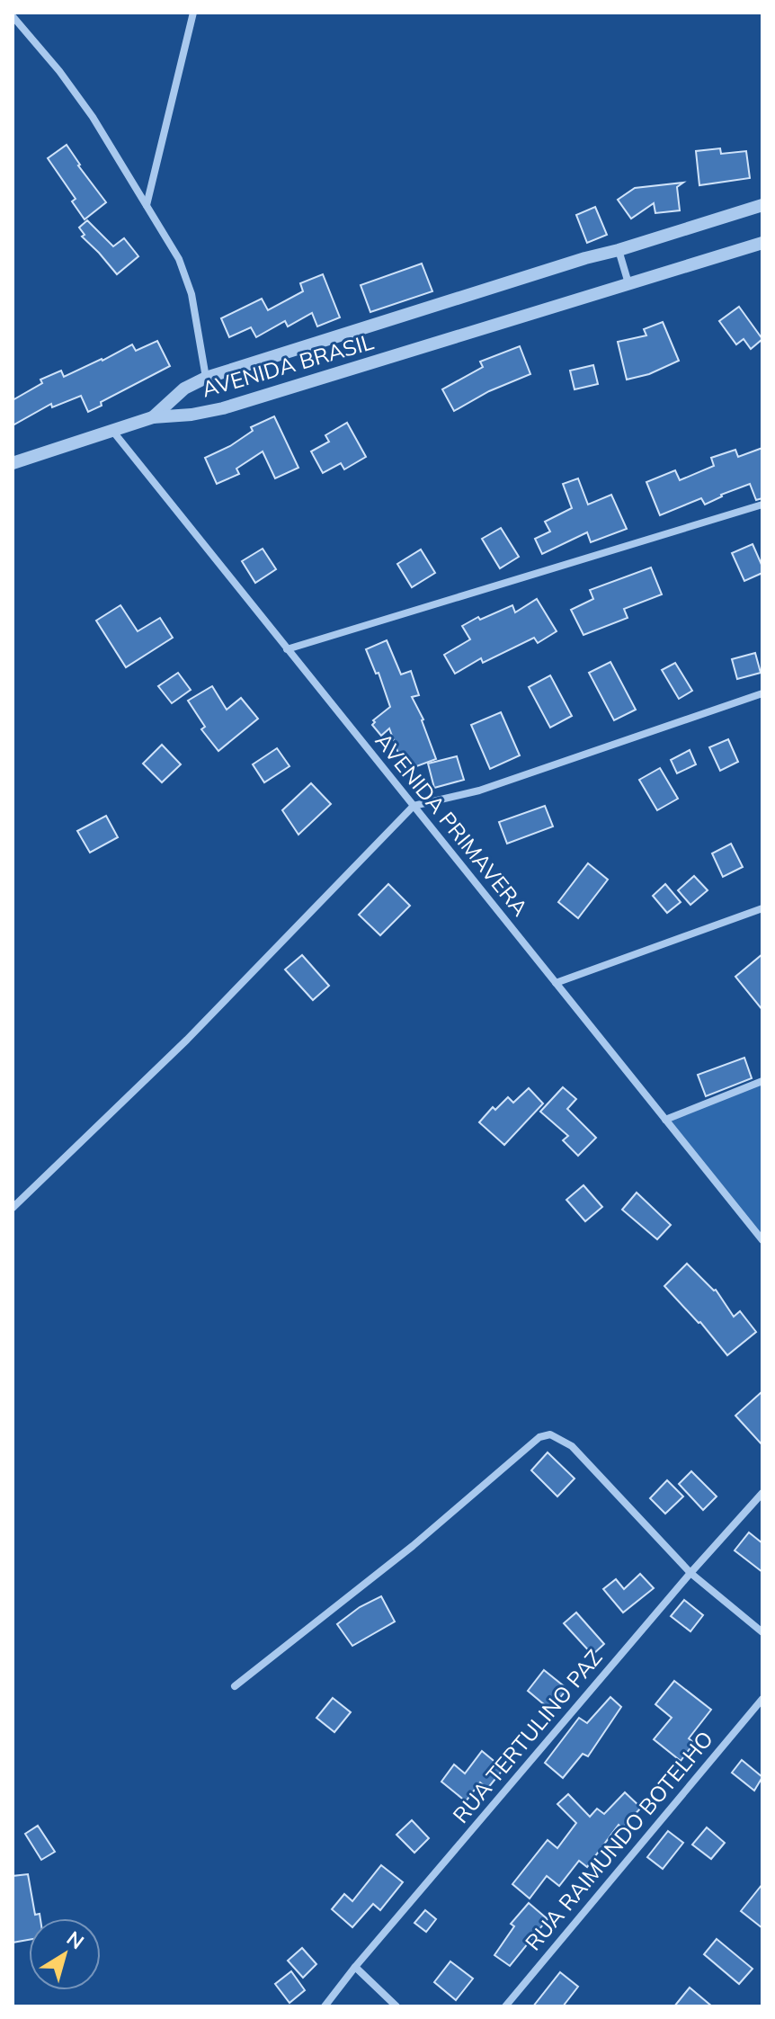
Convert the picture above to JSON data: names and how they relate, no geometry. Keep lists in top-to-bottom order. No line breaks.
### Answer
{"streets":{"street":["AVENIDA BRASIL","AVENIDA PRIMAVERA","RUA TERTULINO PAZ","RUA RAIMUNDO BOTELHO"]},"north":"top right"}
